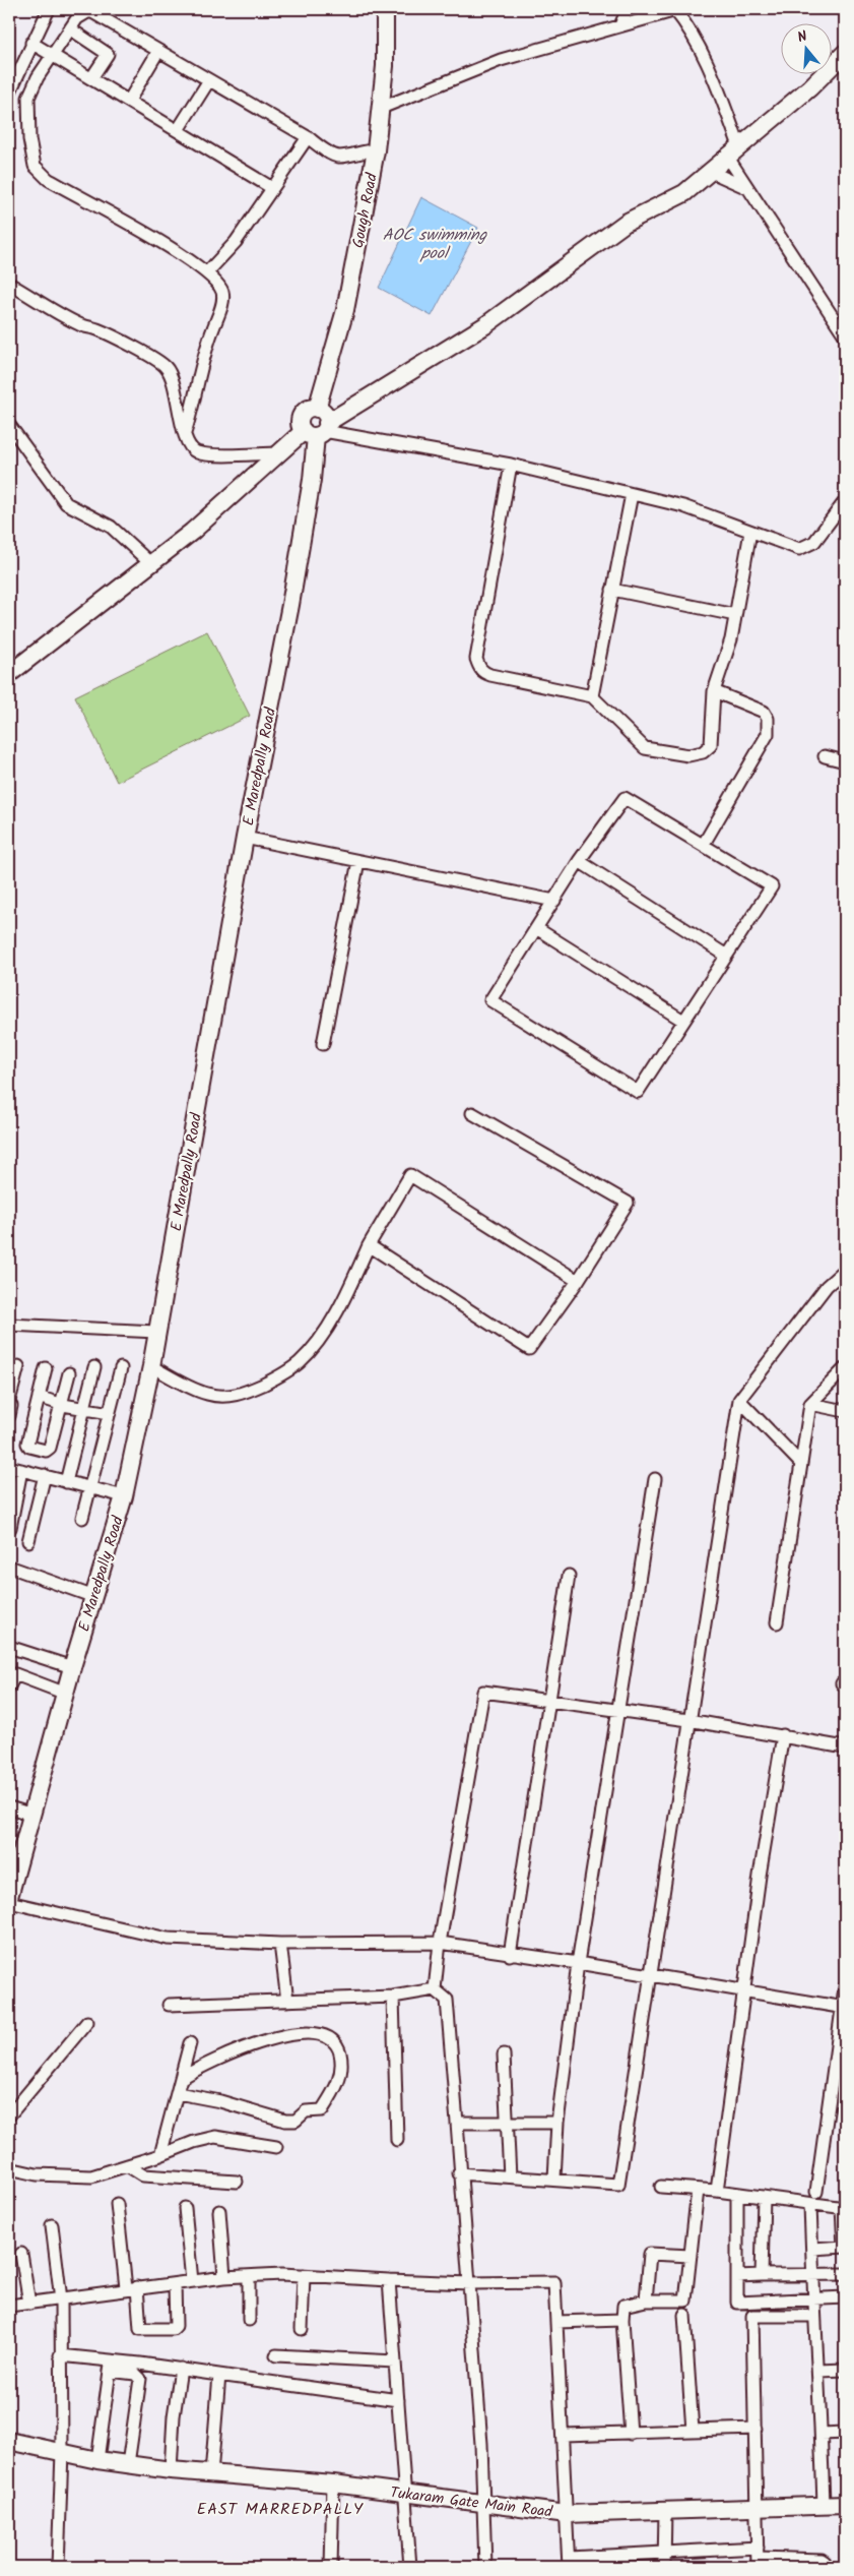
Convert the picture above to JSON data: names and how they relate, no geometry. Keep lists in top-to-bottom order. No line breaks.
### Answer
{"streets":{"main road":["Gough Road","E Maredpally Road","Tukaram Gate Main Road"]},"crossings":[["Gough Road","E Maredpally Road"]],"districts":["EAST MARREDPALLY"],"water":["AOC swimming pool"],"north":"top"}
